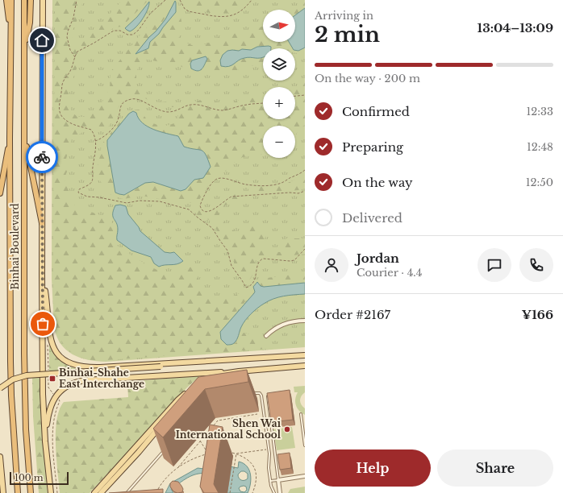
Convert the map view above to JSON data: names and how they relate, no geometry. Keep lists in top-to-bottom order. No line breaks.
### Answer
{"streets":{"highway":["Binhai Boulevard"]},"places":{"transit":["Binhai-Shahe East Interchange"],"other":["Shen Wai International School"]},"scale_bar":"100 m","north":"right","page":{"heading":["2 min","Arriving in","13:04–13:09"],"panel":["Jordan","Courier · 4.4","Order #2167","¥166"],"map_buttons":["+","−"],"bar":"On the way · 200 m","list":[["Confirmed","12:33"],["Preparing","12:48"],["On the way","12:50"],"Delivered"],"buttons":["Help","Share"],"scale":"100 m"}}
